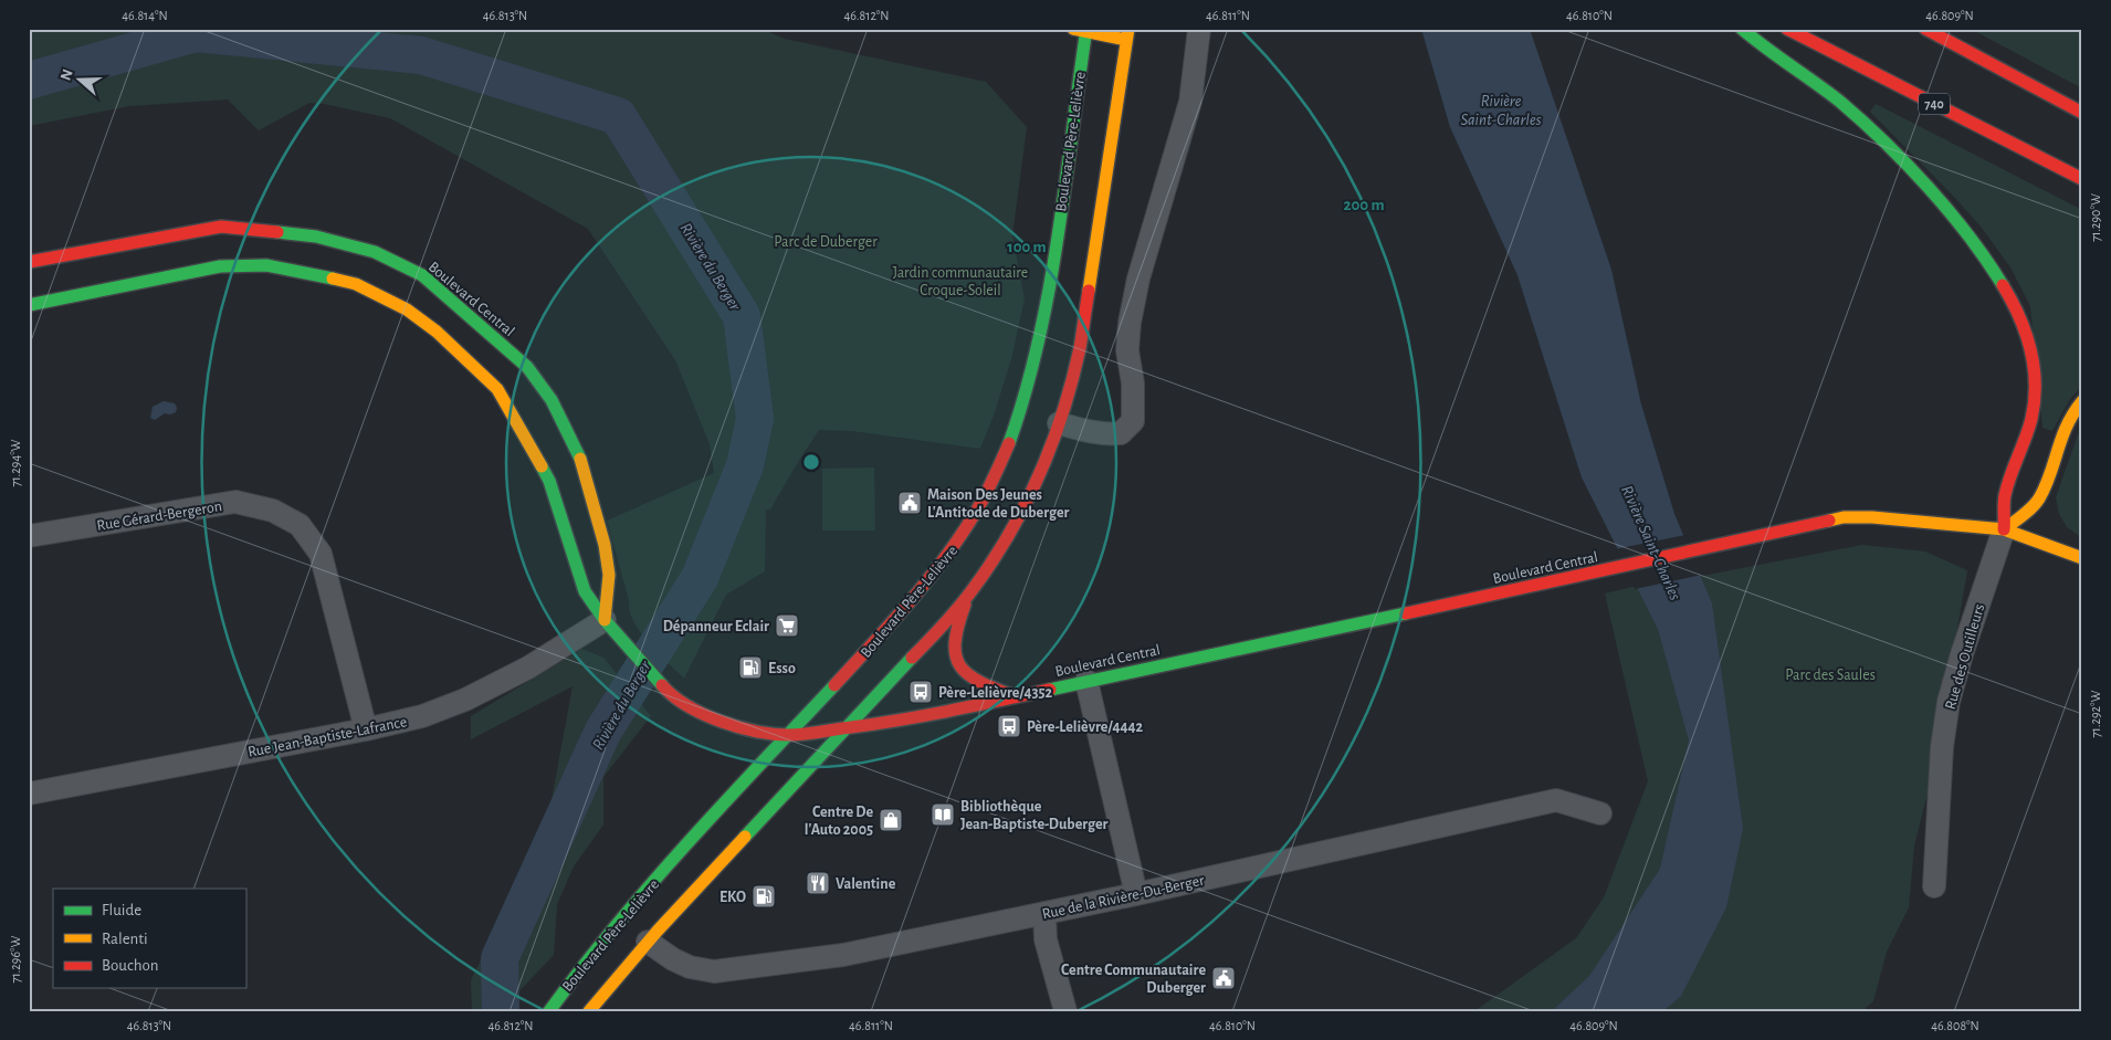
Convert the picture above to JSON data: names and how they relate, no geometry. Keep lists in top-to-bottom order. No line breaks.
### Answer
{"streets":{"main road":["740","Boulevard Père-Lelièvre","Boulevard Central"],"street":["Rue Gérard-Bergeron","Rue des Outilleurs","Rue Jean-Baptiste-Lafrance","Rue de la Rivière-Du-Berger"]},"crossings":[["Boulevard Père-Lelièvre","Boulevard Central"],["Boulevard Père-Lelièvre","Rue de la Rivière-Du-Berger"],["Boulevard Central","Rue des Outilleurs"],["Boulevard Central","Rue Jean-Baptiste-Lafrance"],["Rue Gérard-Bergeron","Rue Jean-Baptiste-Lafrance"]],"water":["Rivière Saint-Charles","Rivière du Berger"],"parks":["Parc de Duberger","Jardin communautaire Croque-Soleil","Parc des Saules"],"places":{"public building":["Maison Des Jeunes L'Antitode de Duberger","Centre Communautaire Duberger"],"supermarket":["Dépanneur Eclair"],"fuel station":["Esso","EKO"],"bus stop":["Père-Lelièvre/4352","Père-Lelièvre/4442"],"library":["Bibliothèque Jean-Baptiste-Duberger"],"shop":["Centre De l'Auto 2005"],"restaurant":["Valentine"]},"legend":["Fluide","Ralenti","Bouchon"],"north":"left","coordinates":["46.814°N","46.813°N","46.812°N","46.811°N","46.810°N","46.809°N","71.290°W","71.294°W","71.292°W","71.296°W","46.808°N"],"rings":["200 m","100 m"]}
